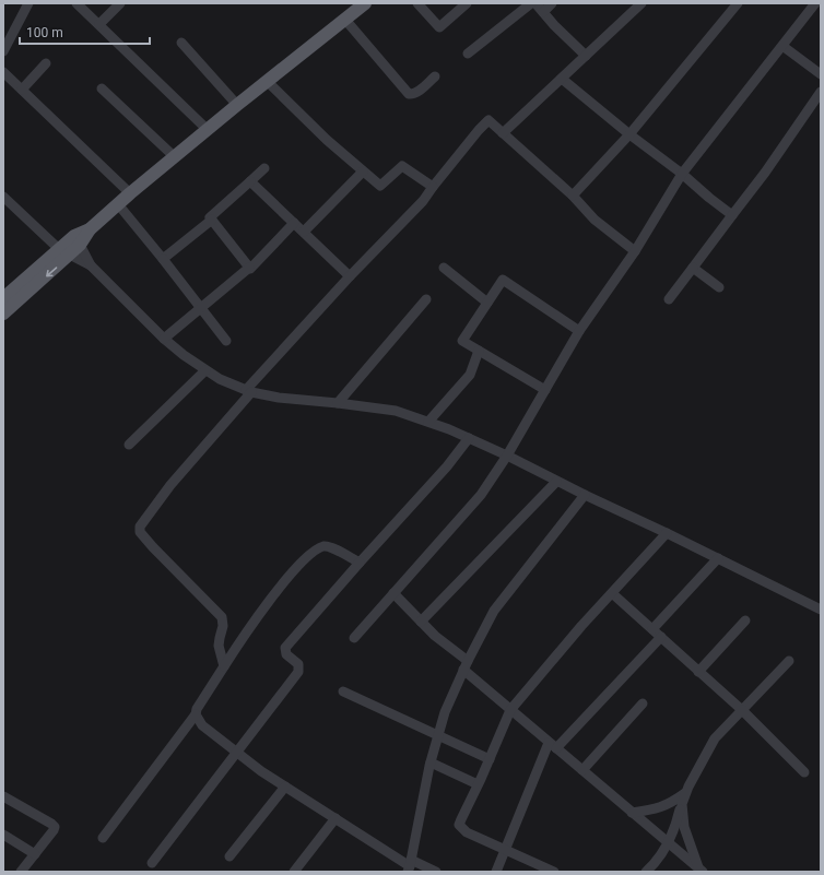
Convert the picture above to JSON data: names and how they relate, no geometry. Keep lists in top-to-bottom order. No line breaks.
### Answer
{"scale_bar":"100 m"}
